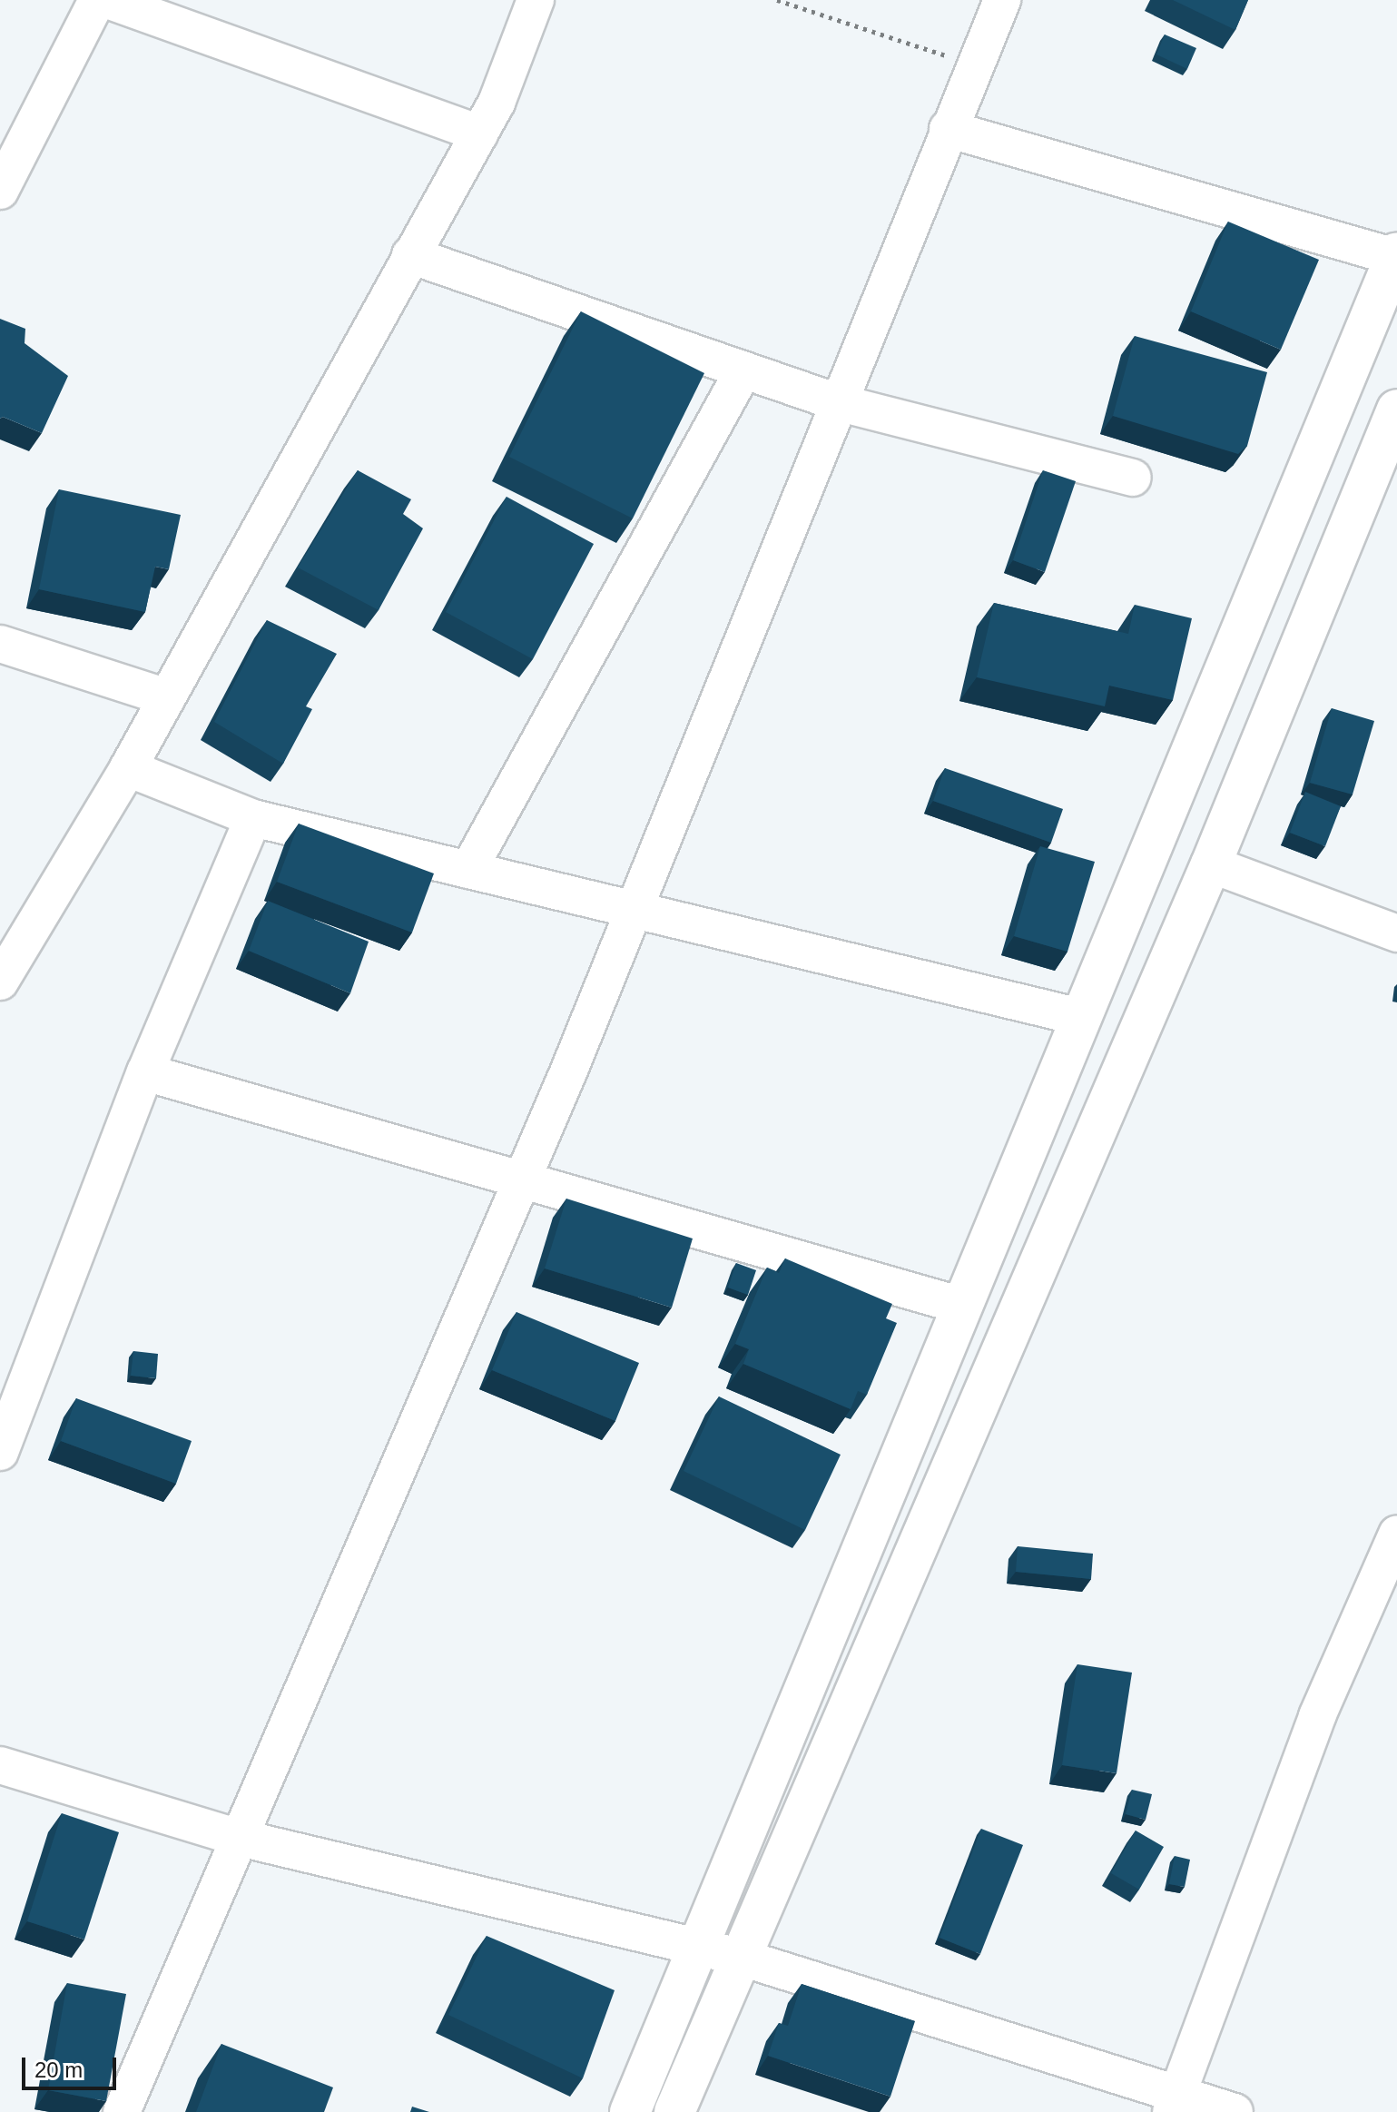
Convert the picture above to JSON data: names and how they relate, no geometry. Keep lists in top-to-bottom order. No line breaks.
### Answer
{"scale_bar":"20 m"}
